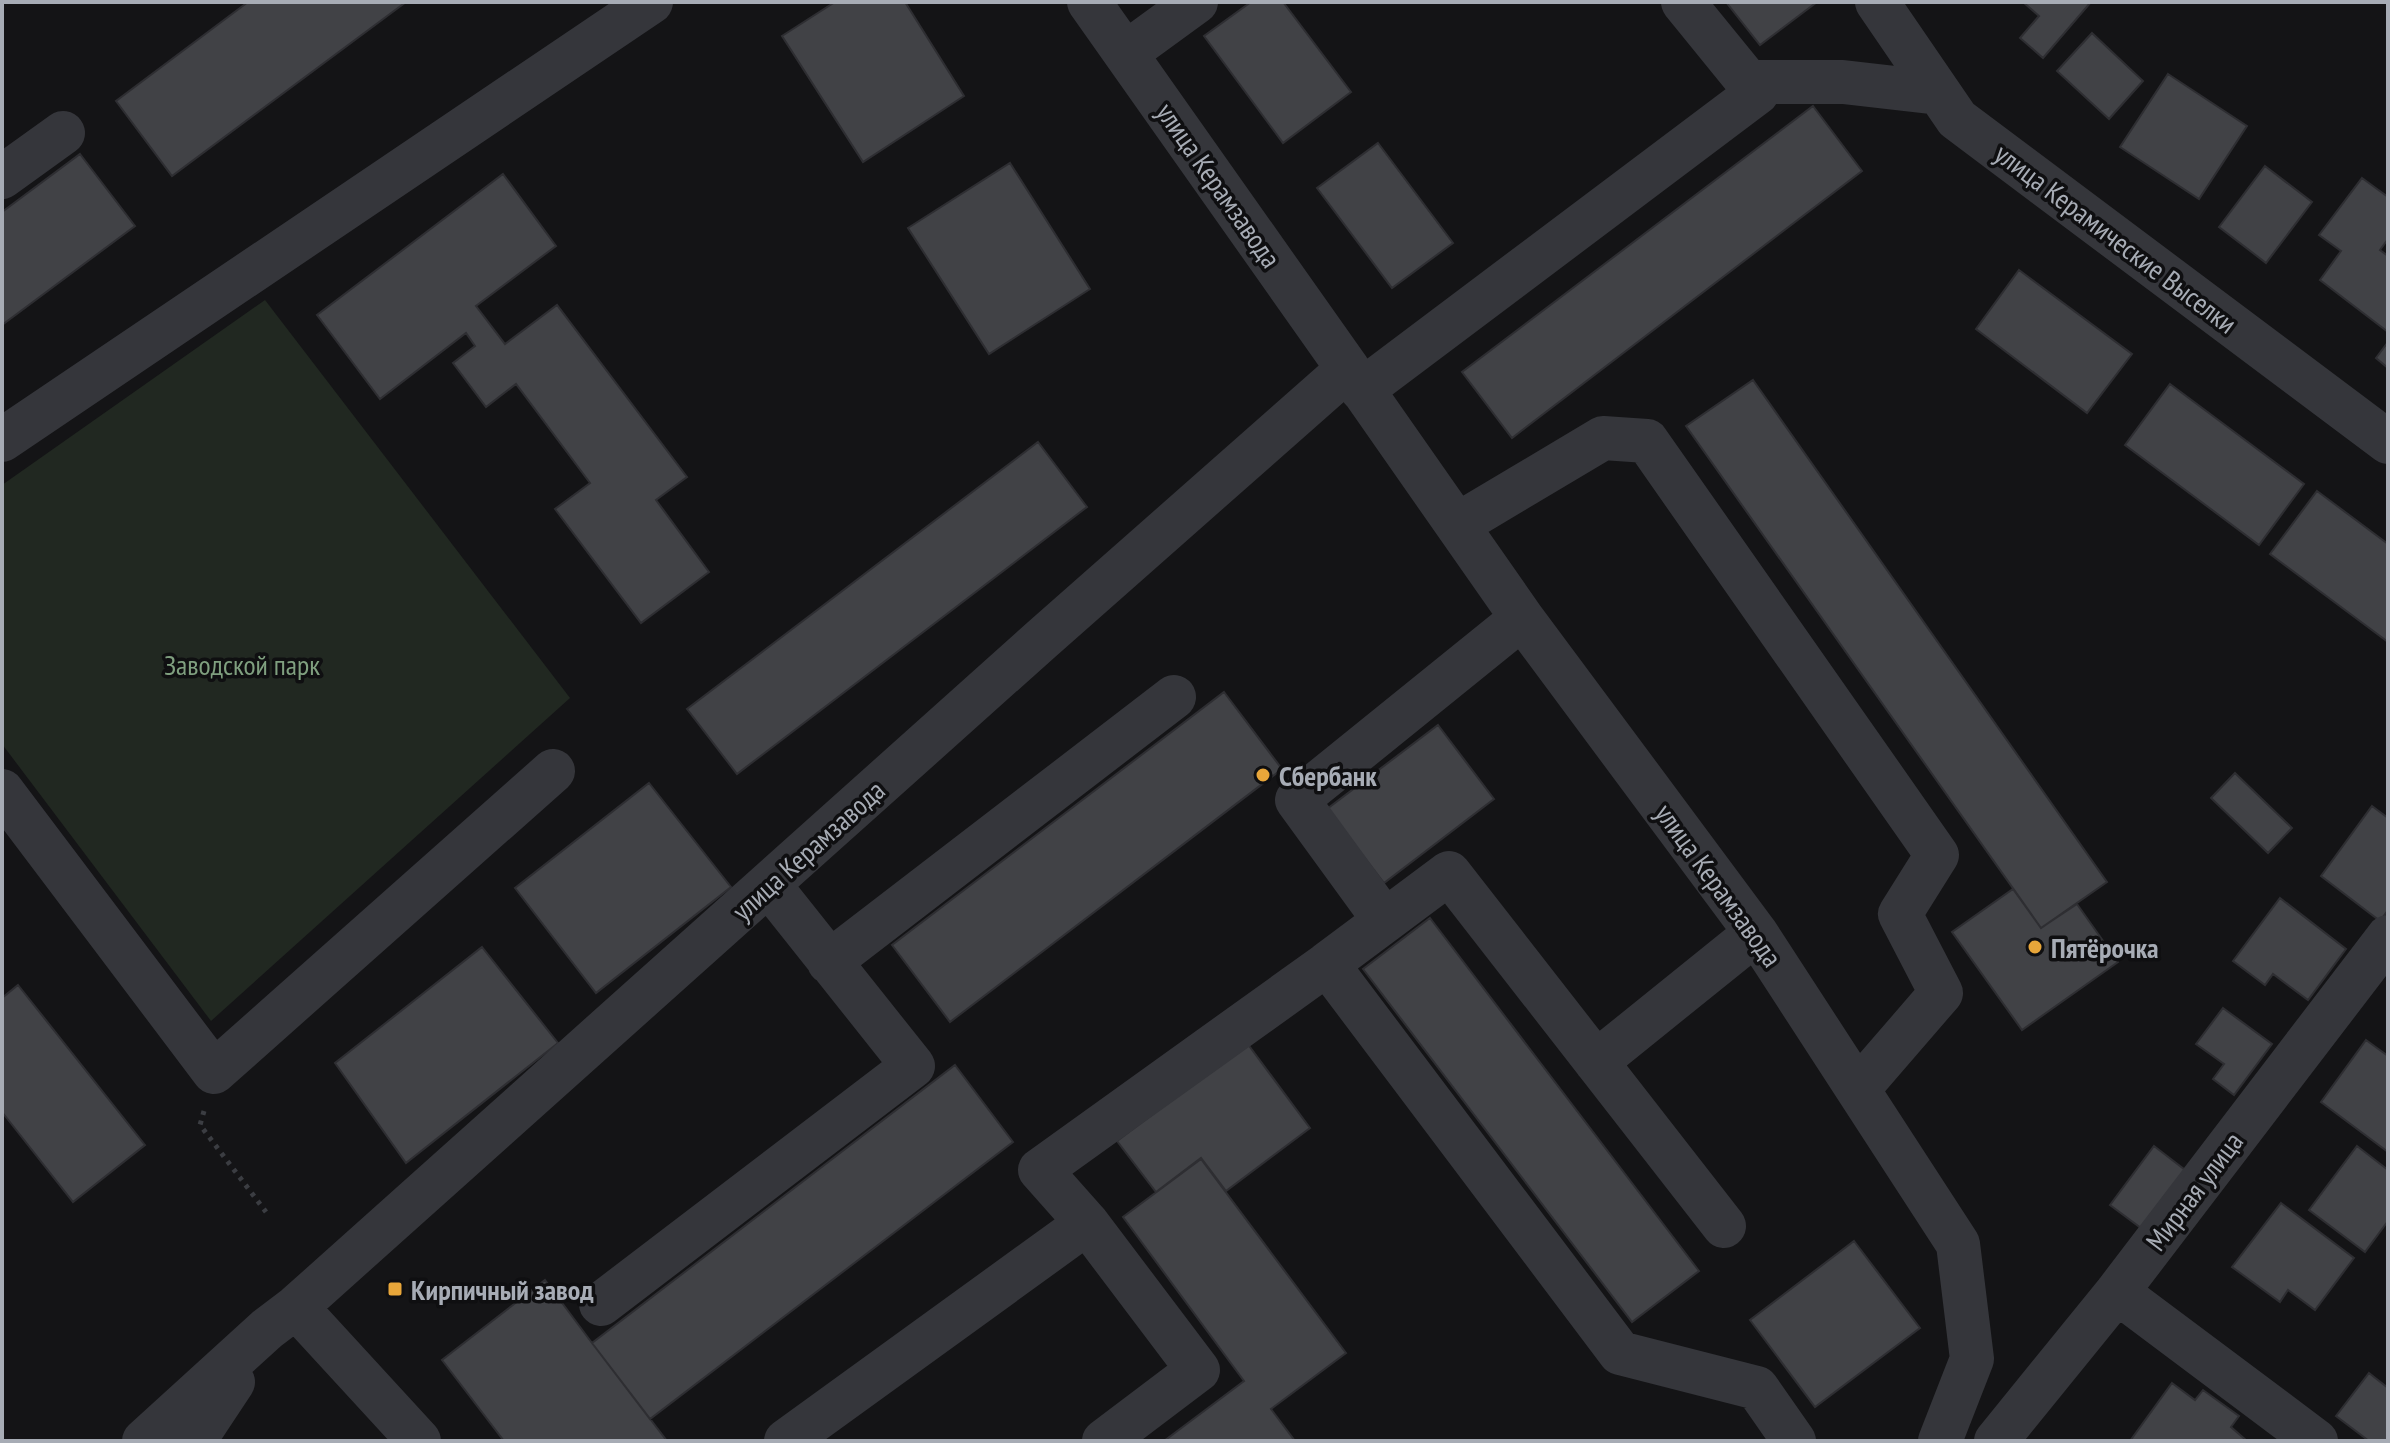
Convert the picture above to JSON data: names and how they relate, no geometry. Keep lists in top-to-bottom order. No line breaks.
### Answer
{"streets":{"street":["улица Керамзавода","улица Керамические Выселки","Мирная улица"]},"parks":["Заводской парк"],"places":{"other":["Сбербанк","Пятёрочка"],"transit":["Кирпичный завод"]}}
